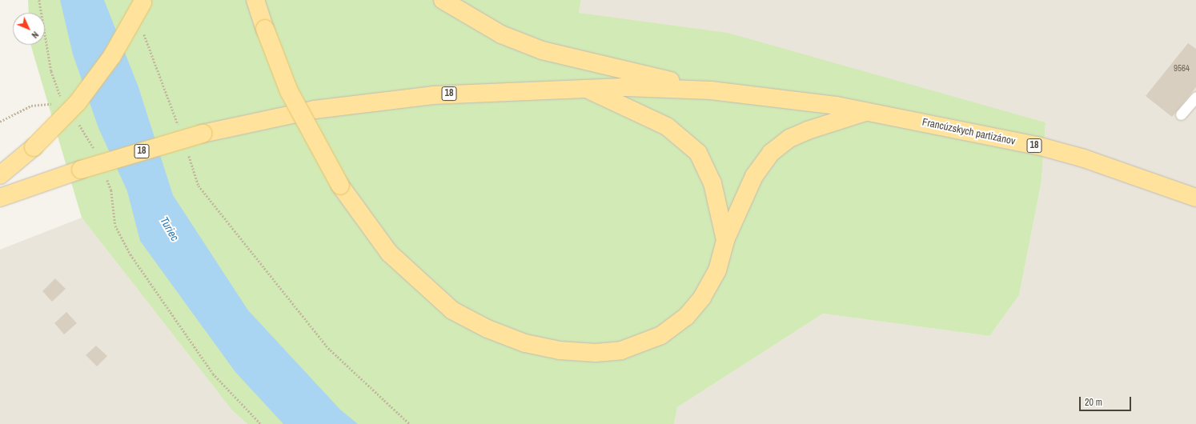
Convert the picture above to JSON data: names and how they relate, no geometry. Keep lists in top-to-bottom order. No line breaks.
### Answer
{"streets":{"main road":["18","Francúzskych partizánov"]},"crossings":[["18","Francúzskych partizánov"]],"water":["Turiec"],"house_numbers":["9564"],"scale_bar":"20 m","north":"bottom right"}
